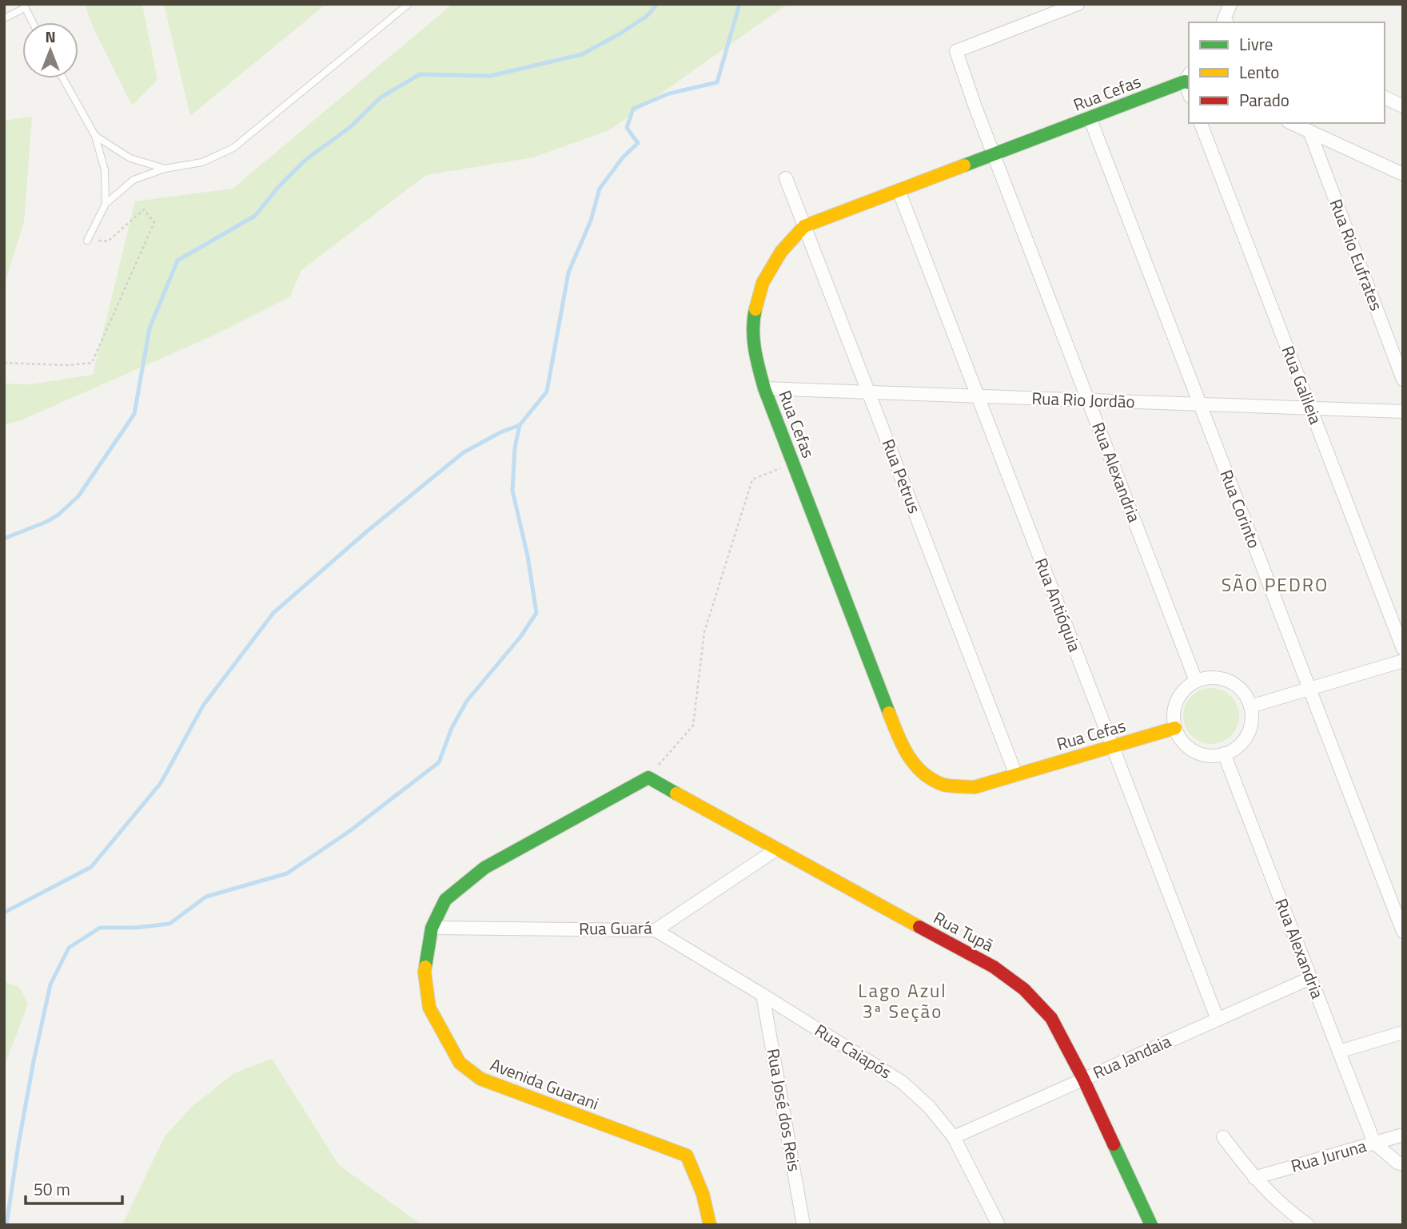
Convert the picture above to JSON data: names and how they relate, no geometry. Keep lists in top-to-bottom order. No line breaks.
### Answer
{"streets":{"street":["Rua Cefas","Rua Rio Eufrates","Rua Galileia","Rua Rio Jordão","Rua Alexandria","Rua Petrus","Rua Corinto","Rua Antióquia","Rua Guará","Rua Tupã","Rua Caiapós","Rua Jandaia","Avenida Guarani","Rua José dos Reis","Rua Juruna"]},"crossings":[["Rua Cefas","Rua Rio Jordão"],["Rua Cefas","Rua Alexandria"],["Rua Cefas","Rua Petrus"],["Rua Cefas","Rua Corinto"],["Rua Cefas","Rua Antióquia"],["Rua Galileia","Rua Rio Jordão"],["Rua Rio Jordão","Rua Alexandria"],["Rua Rio Jordão","Rua Petrus"],["Rua Rio Jordão","Rua Corinto"],["Rua Rio Jordão","Rua Antióquia"],["Rua Alexandria","Rua Jandaia"],["Rua Alexandria","Rua Juruna"],["Rua Antióquia","Rua Jandaia"],["Rua Guará","Rua Tupã"],["Rua Guará","Rua Caiapós"],["Rua Guará","Avenida Guarani"],["Rua Tupã","Rua Jandaia"],["Rua Tupã","Avenida Guarani"],["Rua Caiapós","Rua Jandaia"],["Rua Caiapós","Rua José dos Reis"]],"districts":["SÃO PEDRO","Lago Azul 3ª Seção"],"legend":["Livre","Lento","Parado"],"scale_bar":"50 m","north":"top"}
